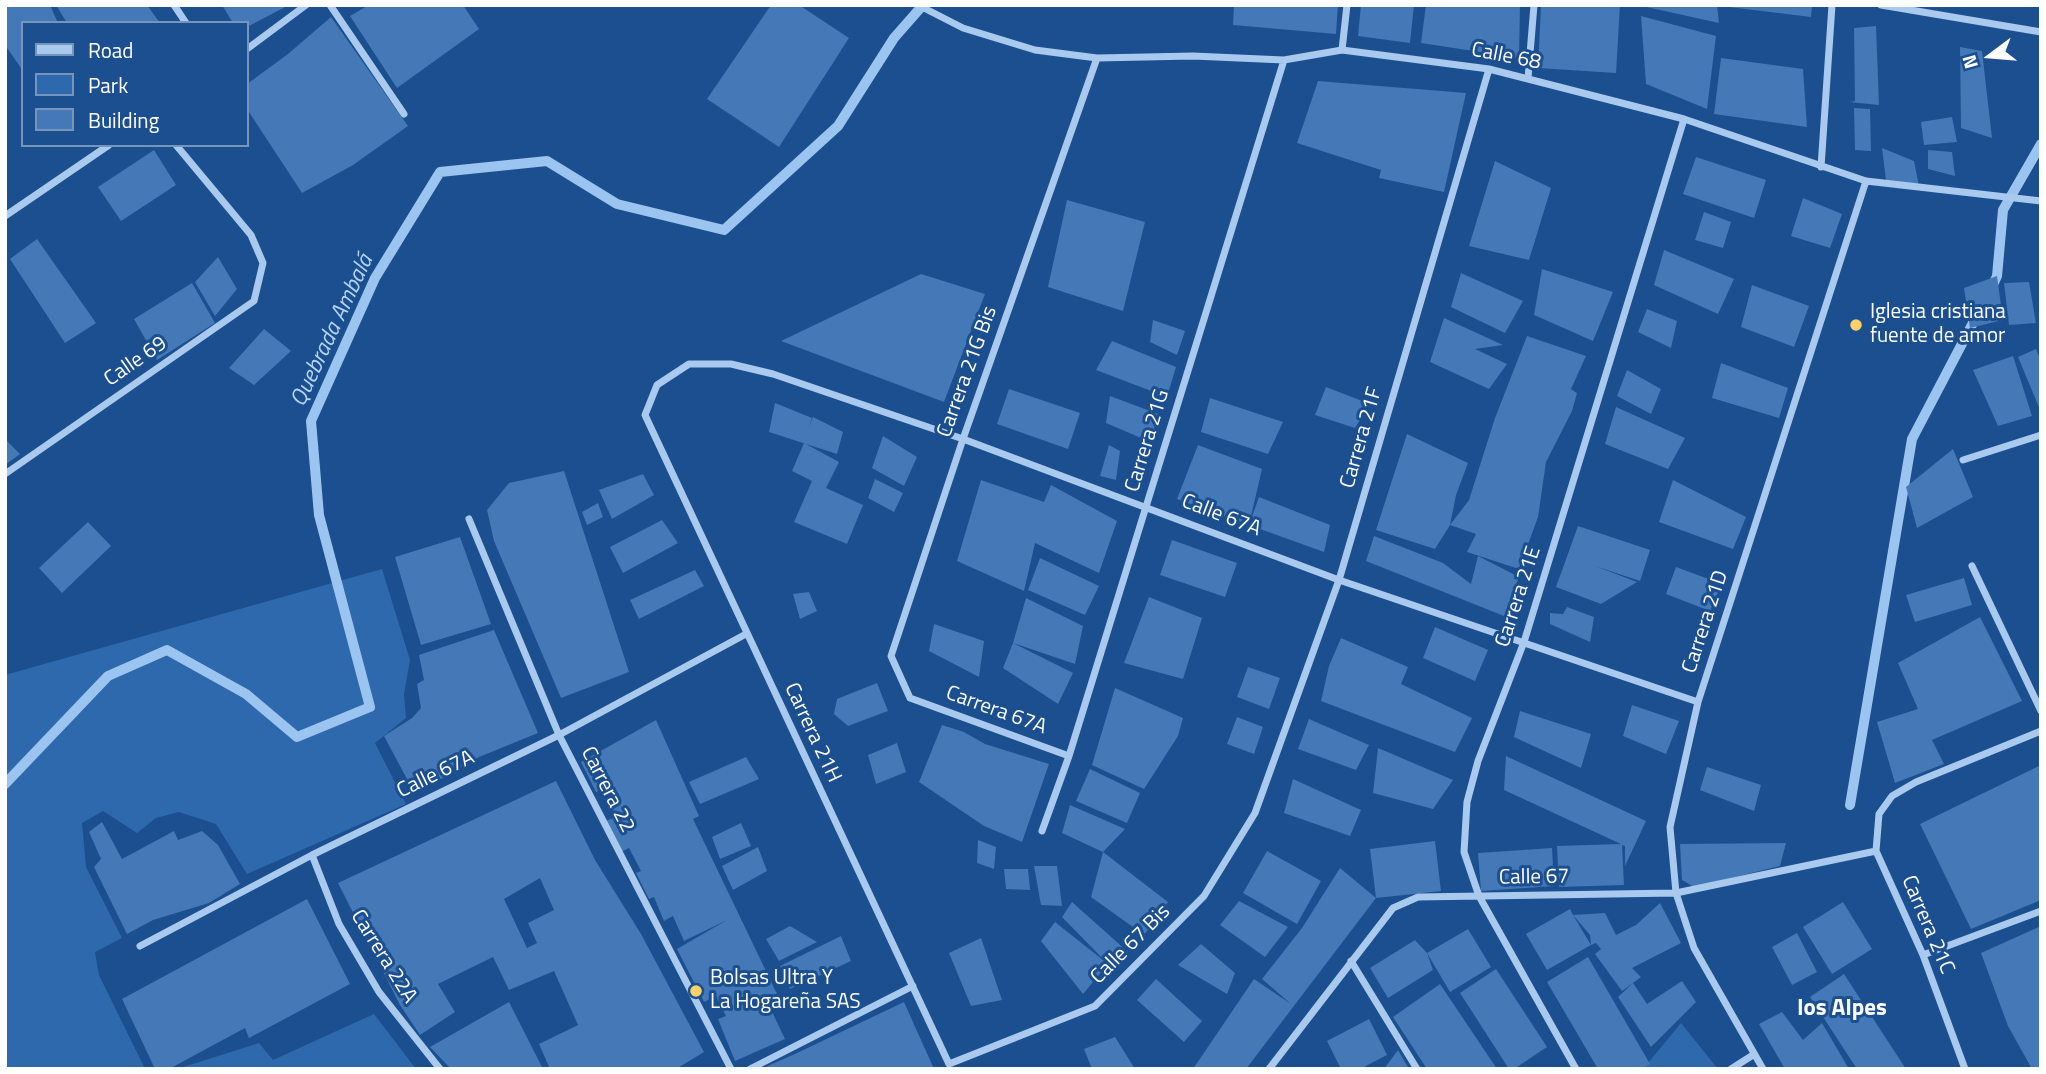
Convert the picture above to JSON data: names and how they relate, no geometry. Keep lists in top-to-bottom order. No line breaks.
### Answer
{"streets":{"street":["Calle 68","Calle 69","Carrera 21G Bis","Carrera 21F","Carrera 21G","Calle 67A","Carrera 21E","Carrera 21D","Carrera 67A","Carrera 21H","Carrera 22","Calle 67","Carrera 21C","Calle 67 Bis","Carrera 22A"]},"crossings":[["Calle 68","Carrera 21G Bis"],["Calle 68","Carrera 21F"],["Calle 68","Carrera 21G"],["Calle 68","Carrera 21E"],["Calle 68","Carrera 21D"],["Carrera 21G Bis","Calle 67A"],["Carrera 21G Bis","Carrera 67A"],["Carrera 21F","Calle 67A"],["Carrera 21F","Calle 67 Bis"],["Carrera 21G","Calle 67A"],["Carrera 21G","Carrera 67A"],["Calle 67A","Carrera 21E"],["Calle 67A","Carrera 21D"],["Calle 67A","Carrera 21H"],["Calle 67A","Carrera 22"],["Calle 67A","Carrera 22A"],["Carrera 21E","Calle 67"],["Carrera 21D","Calle 67"],["Carrera 21H","Calle 67 Bis"],["Calle 67","Carrera 21C"]],"districts":["los Alpes"],"water":["Quebrada Ambalá"],"places":["Iglesia cristiana fuente de amor","Bolsas Ultra Y La Hogareña SAS"],"legend":["Road","Park","Building"],"north":"left"}
